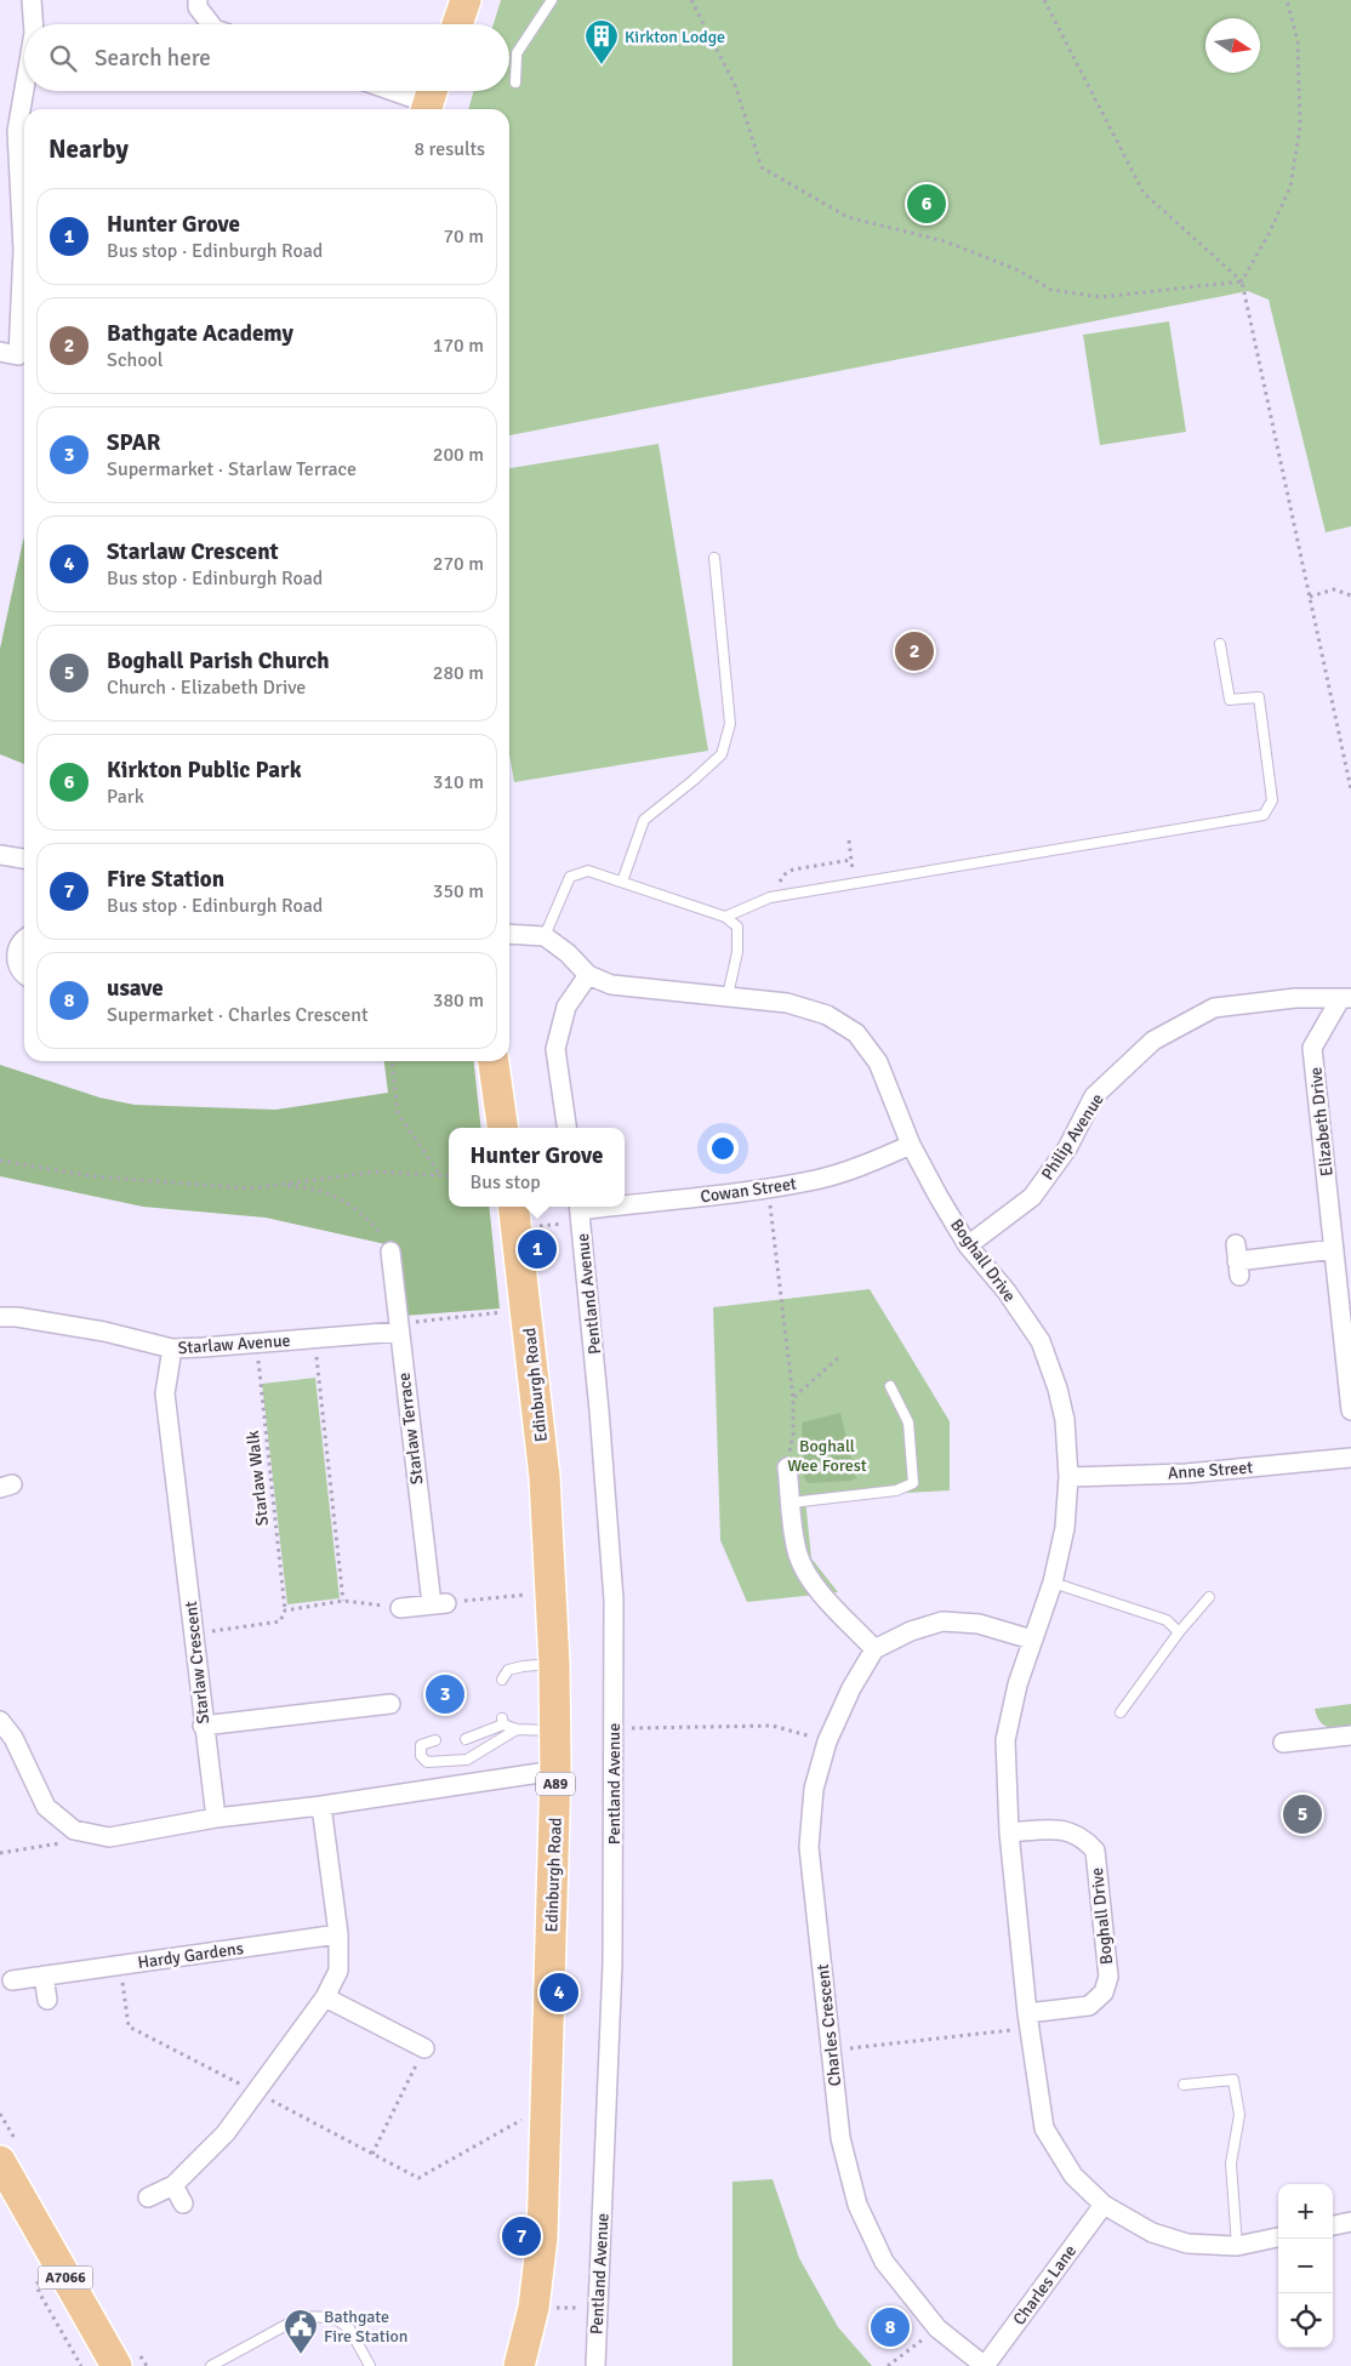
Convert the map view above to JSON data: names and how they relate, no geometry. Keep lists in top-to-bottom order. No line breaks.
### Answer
{"streets":{"main road":["Edinburgh Road","A89","A7066"],"street":["Elizabeth Drive","Philip Avenue","Cowan Street","Boghall Drive","Pentland Avenue","Starlaw Avenue","Starlaw Terrace","Anne Street","Starlaw Crescent","Hardy Gardens","Charles Crescent","Charles Lane"],"path":["Starlaw Walk"]},"crossings":[["Elizabeth Drive","Philip Avenue"],["Philip Avenue","Boghall Drive"],["Cowan Street","Boghall Drive"],["Cowan Street","Pentland Avenue"],["Boghall Drive","Anne Street"],["Boghall Drive","Charles Lane"],["Starlaw Avenue","Starlaw Terrace"],["Starlaw Avenue","Starlaw Walk"],["Starlaw Avenue","Starlaw Crescent"],["Charles Crescent","Charles Lane"]],"parks":["Boghall Wee Forest"],"places":{"building":["Kirkton Lodge"],"public building":["Bathgate Fire Station"]},"north":"right","page":{"search":"Search here","heading":["Nearby","8 results"],"pins":["6","2","1","3","5","4","7","8"],"list":[{"mark":"1","name":"Hunter Grove","note":"Bus stop · Edinburgh Road","value":"70 m"},{"mark":"2","name":"Bathgate Academy","note":"School","value":"170 m"},{"mark":"3","name":"SPAR","note":"Supermarket · Starlaw Terrace","value":"200 m"},{"mark":"4","name":"Starlaw Crescent","note":"Bus stop · Edinburgh Road","value":"270 m"},{"mark":"5","name":"Boghall Parish Church","note":"Church · Elizabeth Drive","value":"280 m"},{"mark":"6","name":"Kirkton Public Park","note":"Park","value":"310 m"},{"mark":"7","name":"Fire Station","note":"Bus stop · Edinburgh Road","value":"350 m"},{"mark":"8","name":"usave","note":"Supermarket · Charles Crescent","value":"380 m"}],"popup":["Hunter Grove","Bus stop"],"map_buttons":["+","−"]}}
